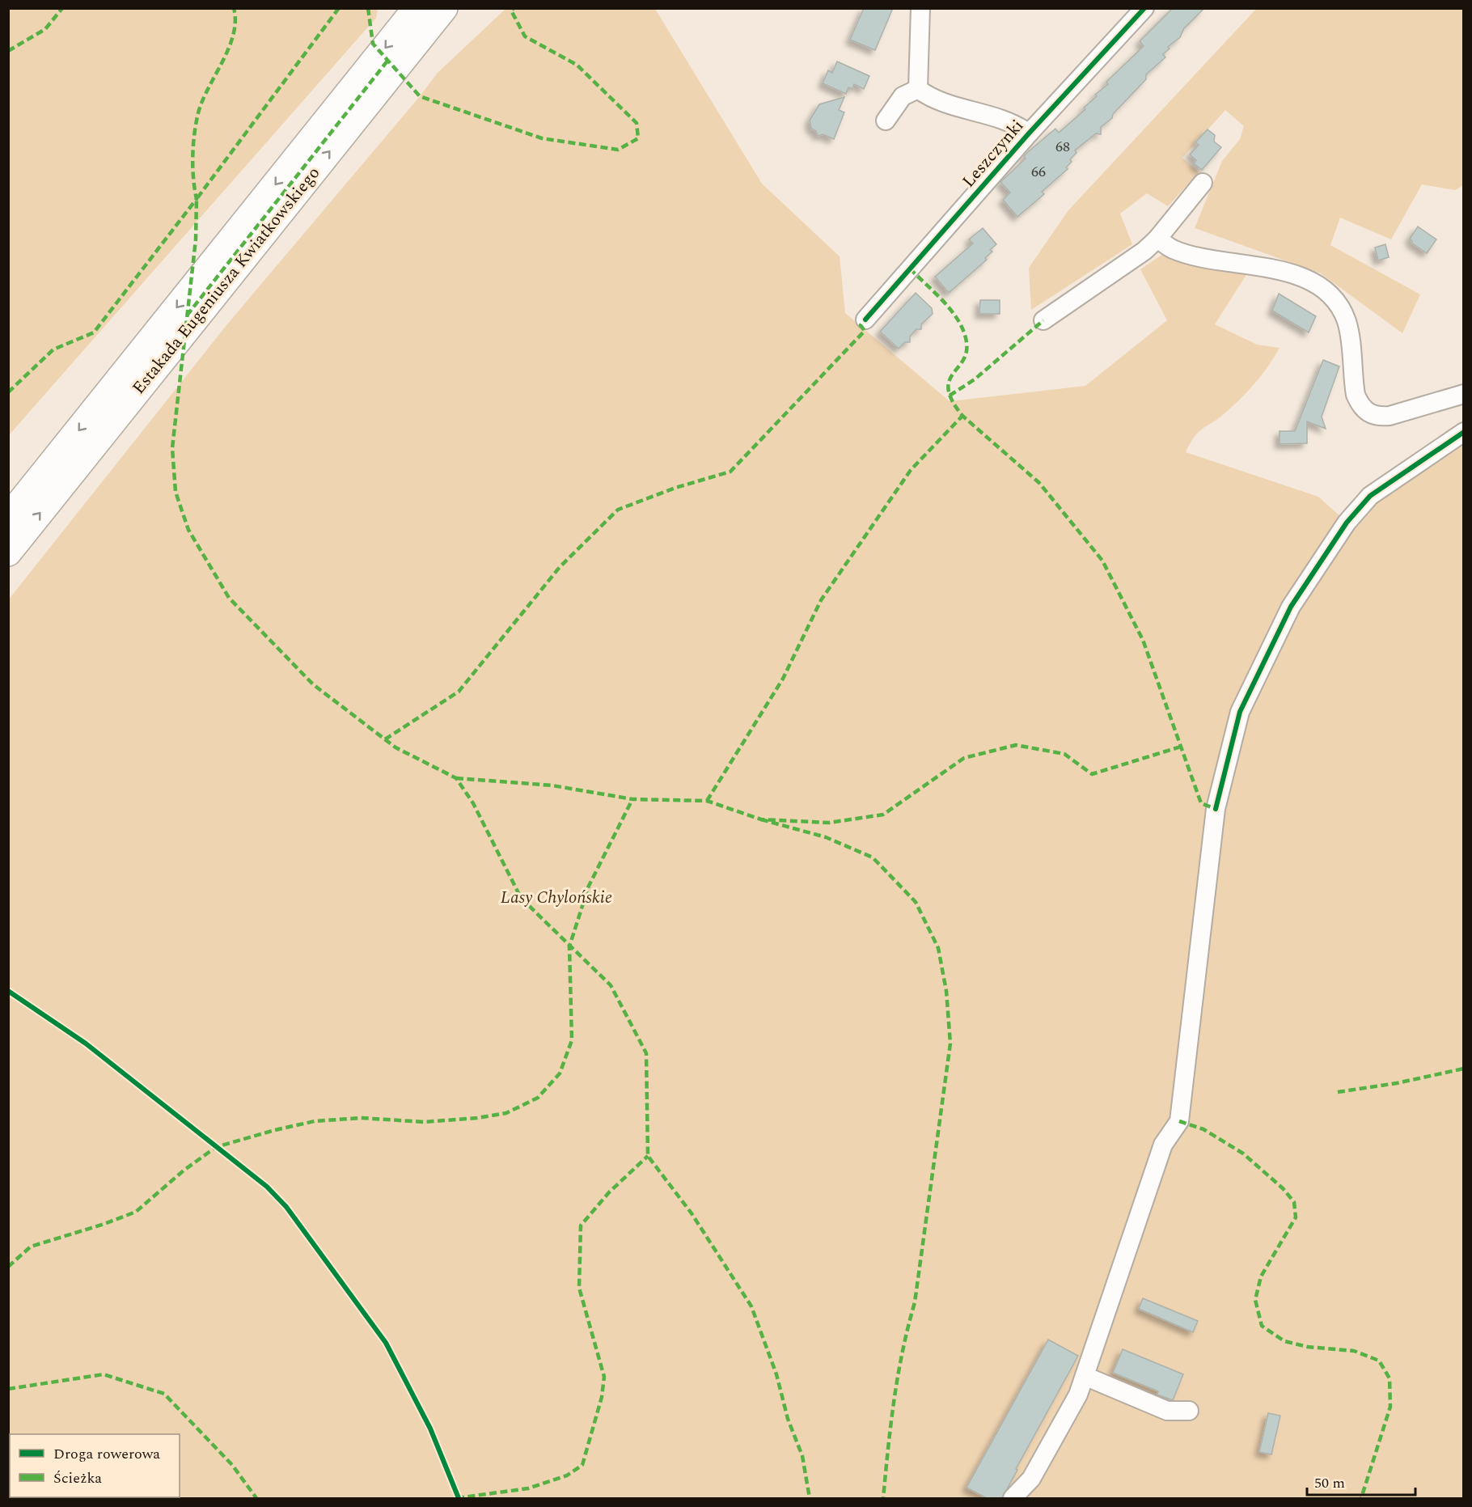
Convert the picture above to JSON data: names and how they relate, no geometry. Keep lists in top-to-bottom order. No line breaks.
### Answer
{"streets":{"highway":["Estakada Eugeniusza Kwiatkowskiego"],"street":["Leszczynki"]},"parks":["Lasy Chylońskie"],"house_numbers":["68","66"],"legend":["Droga rowerowa","Ścieżka"],"scale_bar":"50 m"}
